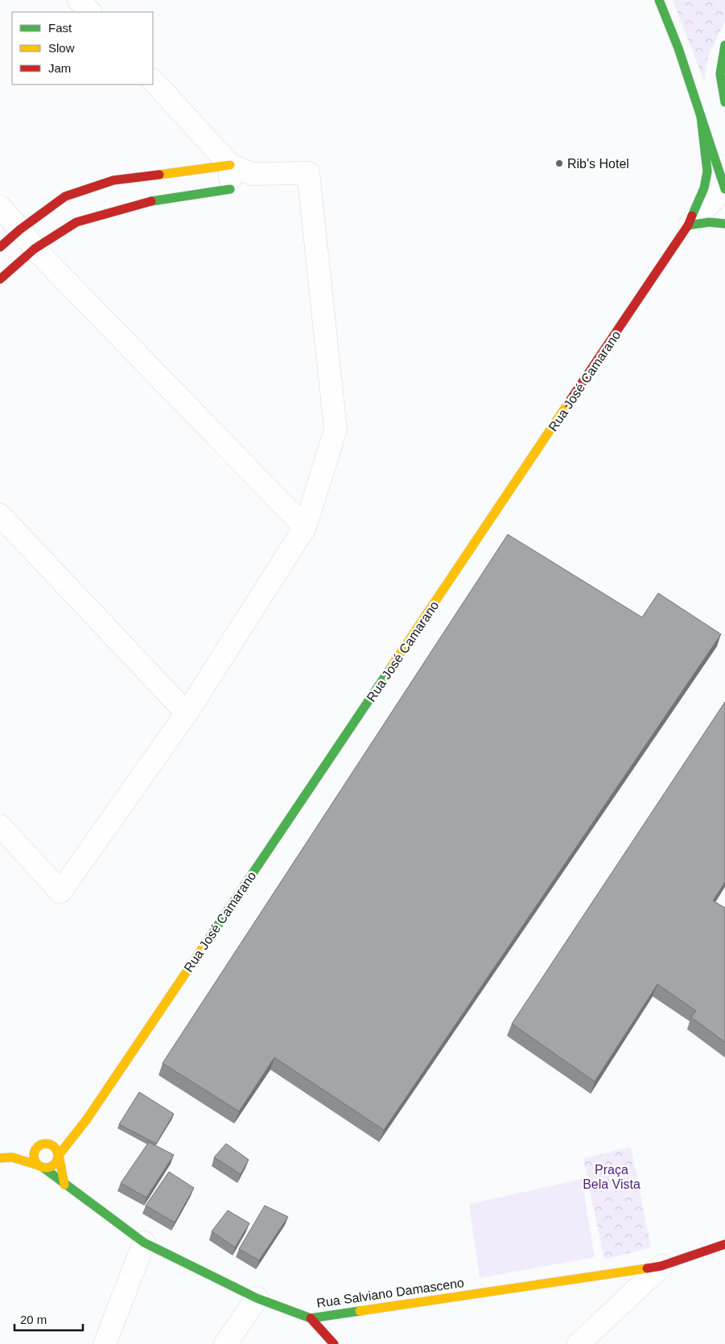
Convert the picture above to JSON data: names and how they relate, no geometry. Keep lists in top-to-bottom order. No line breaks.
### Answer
{"streets":{"street":["Rua José Camarano","Rua Salviano Damasceno"]},"crossings":[["Rua José Camarano","Rua Salviano Damasceno"]],"parks":["Praça Bela Vista"],"places":["Rib's Hotel"],"legend":["Fast","Slow","Jam"],"scale_bar":"20 m"}
